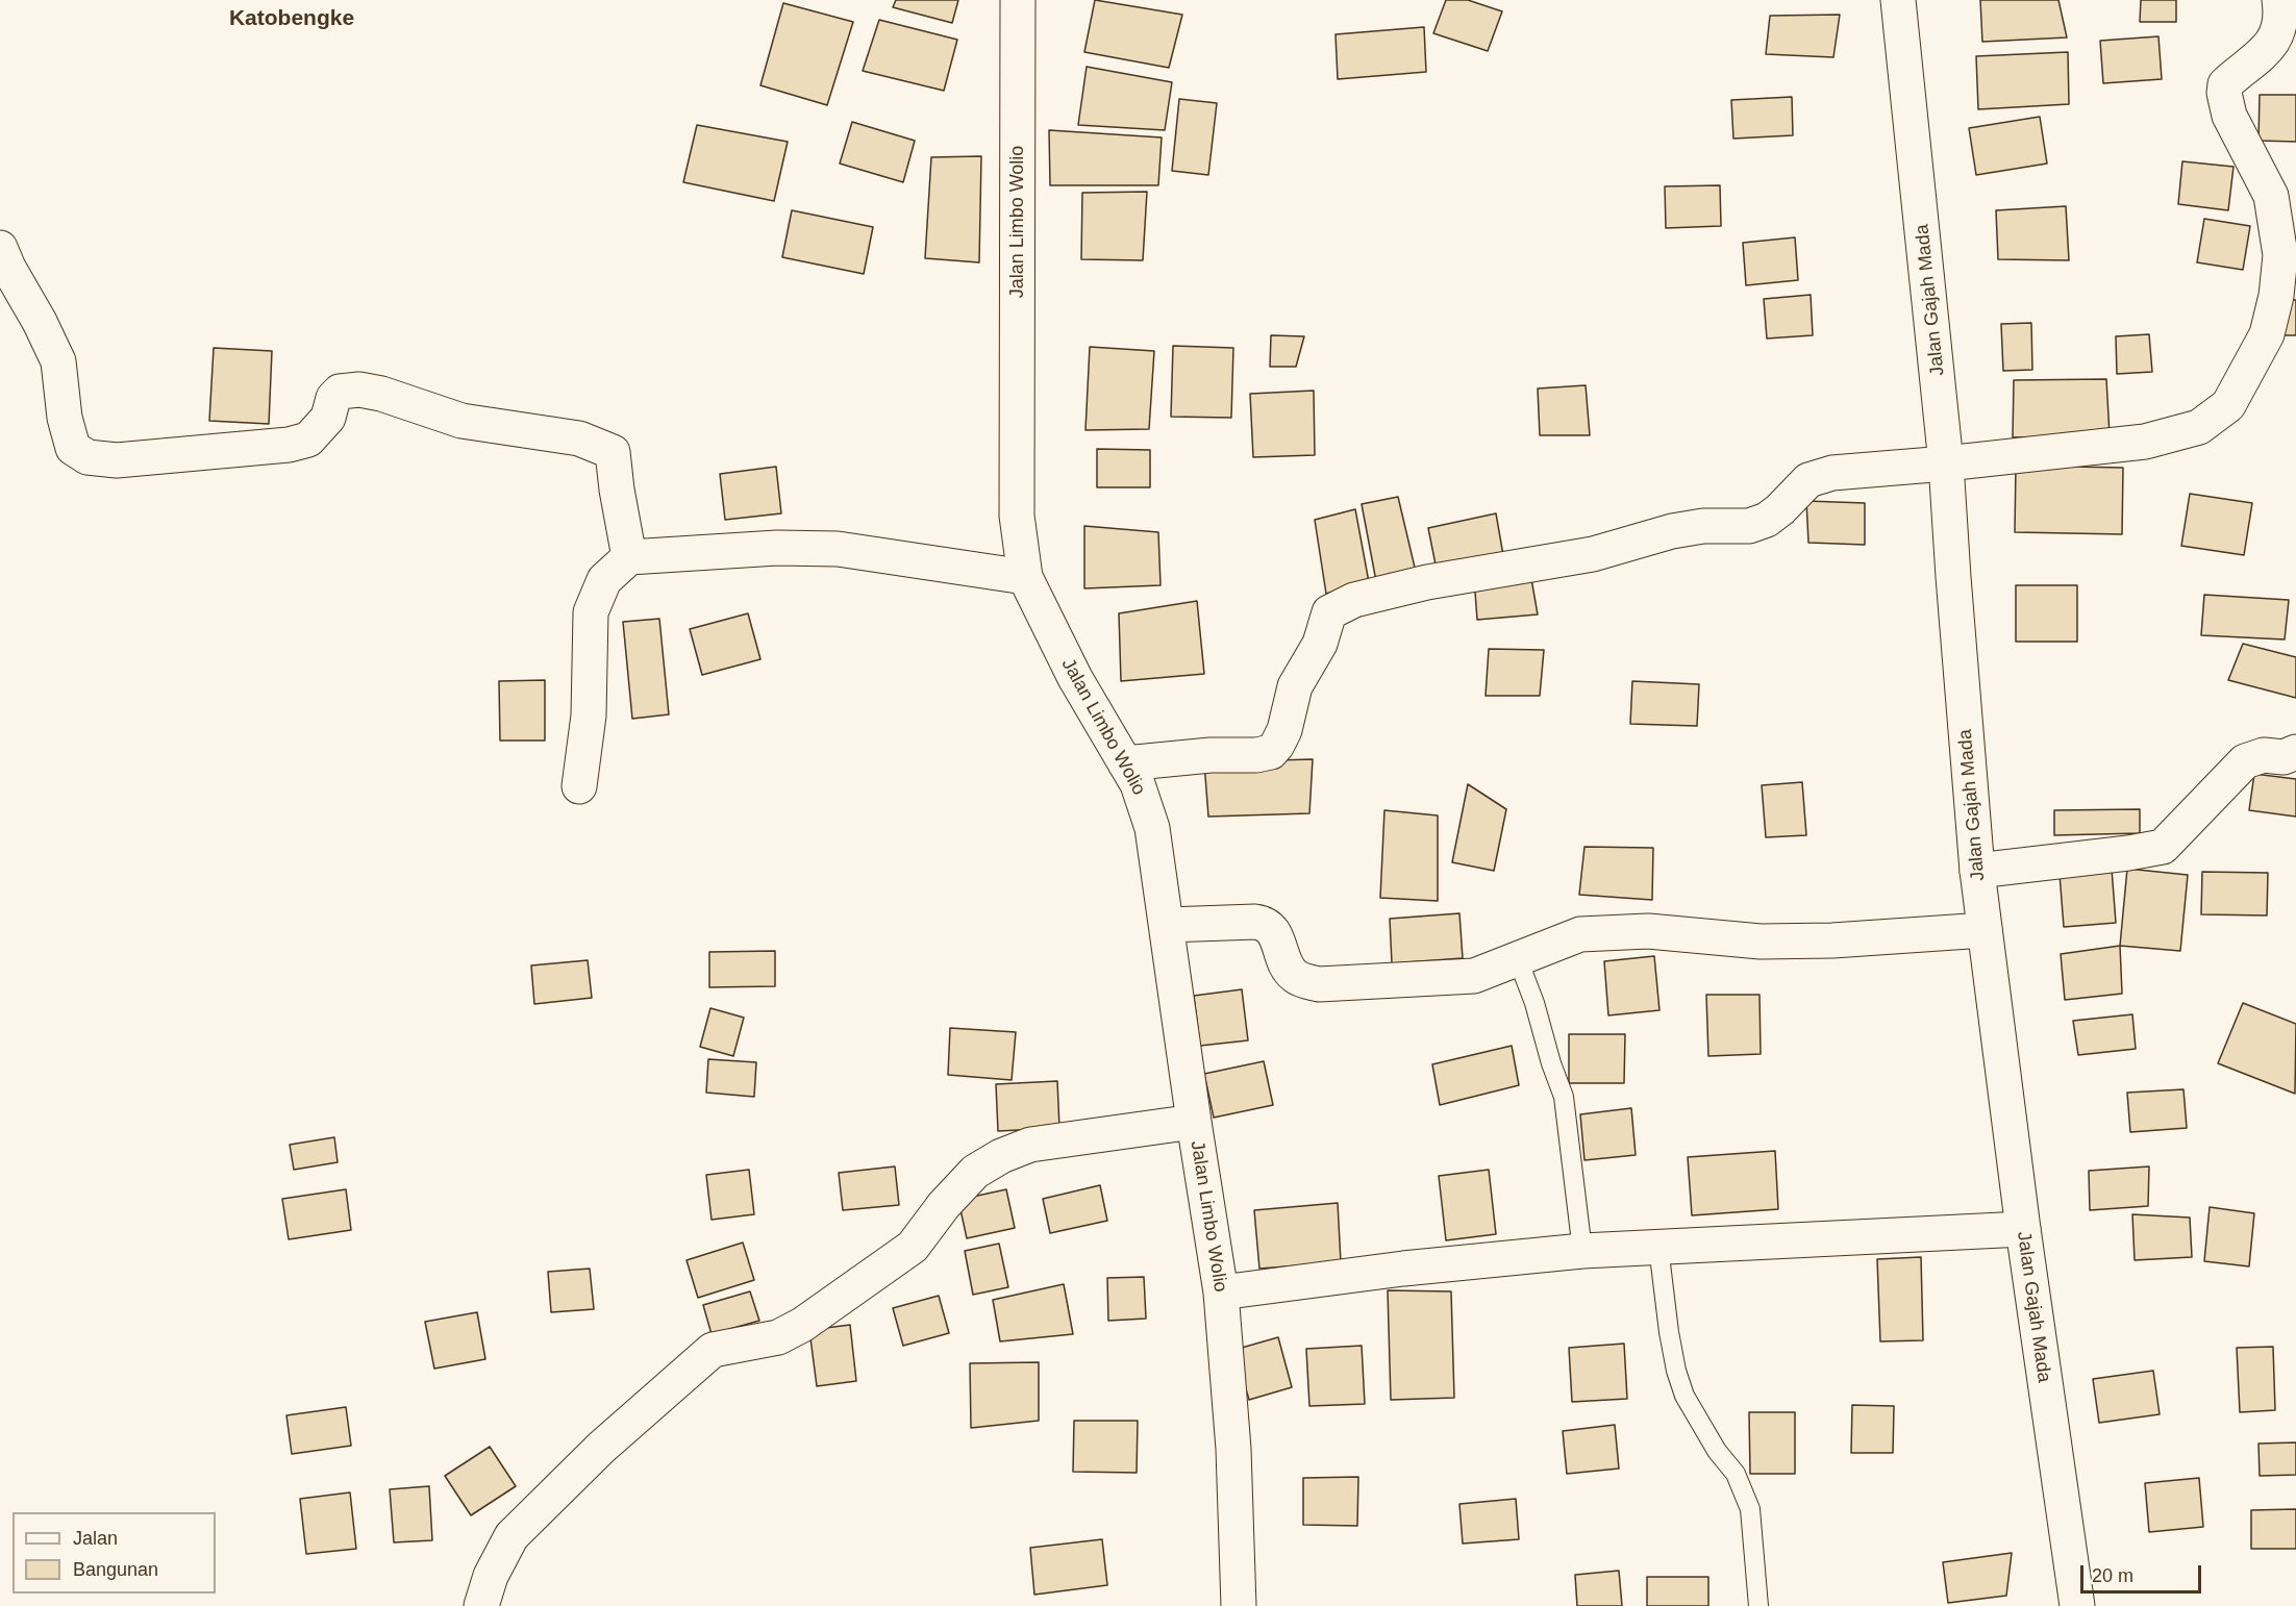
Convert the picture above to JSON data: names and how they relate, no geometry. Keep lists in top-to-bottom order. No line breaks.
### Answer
{"streets":{"main road":["Jalan Limbo Wolio","Jalan Gajah Mada"]},"districts":["Katobengke"],"legend":["Jalan","Bangunan"],"scale_bar":"20 m"}
